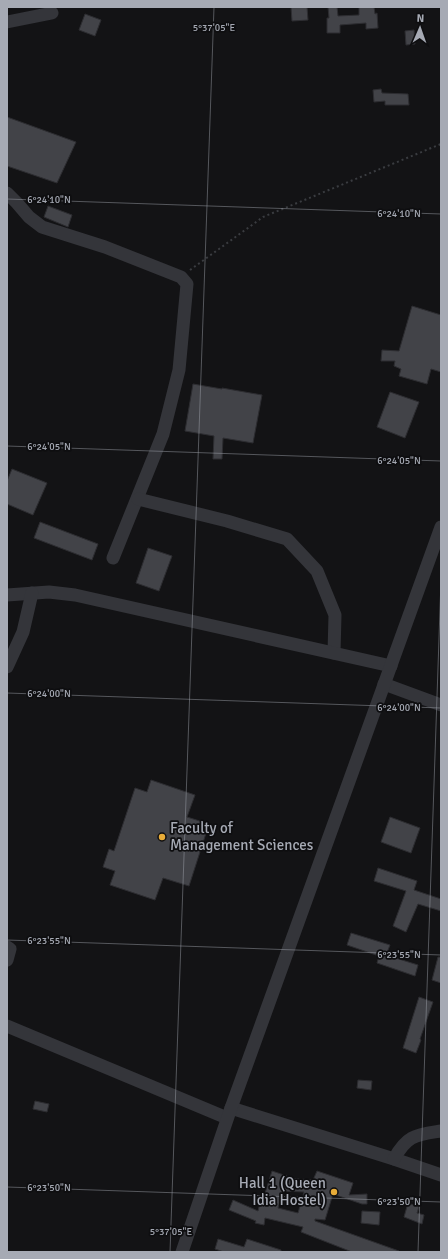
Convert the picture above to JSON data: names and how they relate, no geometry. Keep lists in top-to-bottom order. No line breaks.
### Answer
{"places":["Faculty of Management Sciences","Hall 1 (Queen Idia Hostel)"],"north":"top","coordinates":["5°37'05\"E","6°24'10\"N","6°24'05\"N","6°24'00\"N","6°23'55\"N","6°23'50\"N"]}
